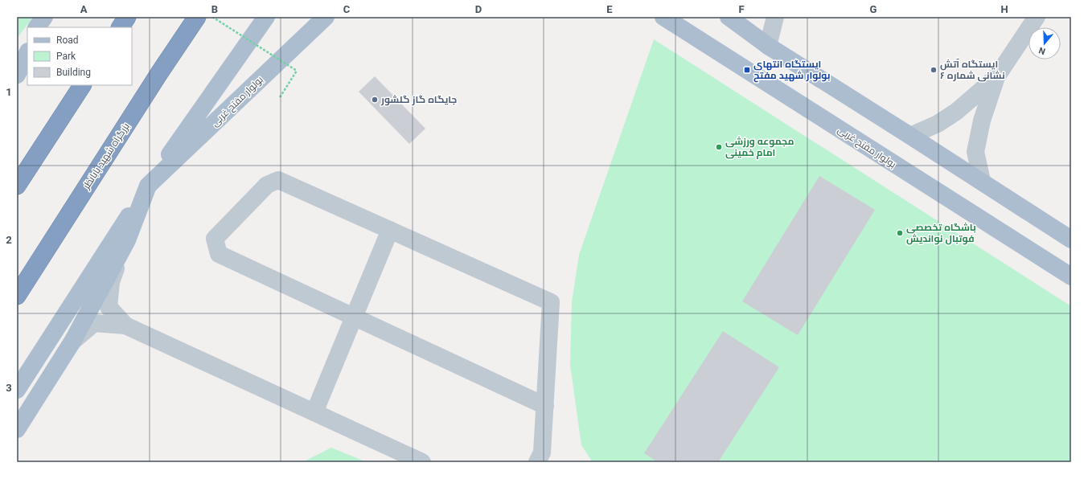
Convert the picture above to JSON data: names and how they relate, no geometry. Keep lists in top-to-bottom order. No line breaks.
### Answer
{"streets":{"highway":["بزرگراه شهید بابانظر"],"main road":["بولوار مفتح غربی"]},"places":{"transit":["ایستگاه انتهای بولوار شهید مفتح"],"other":["ایستگاه آتش نشانی شماره ۶","جایگاه گاز گلشور","مجموعه ورزشی امام خمینی","باشگاه تخصصی فوتبال نواندیش"]},"legend":["Road","Park","Building"],"north":"bottom","grid":{"columns":["A","B","C","D","E","F","G","H"],"rows":["1","2","3"]}}
